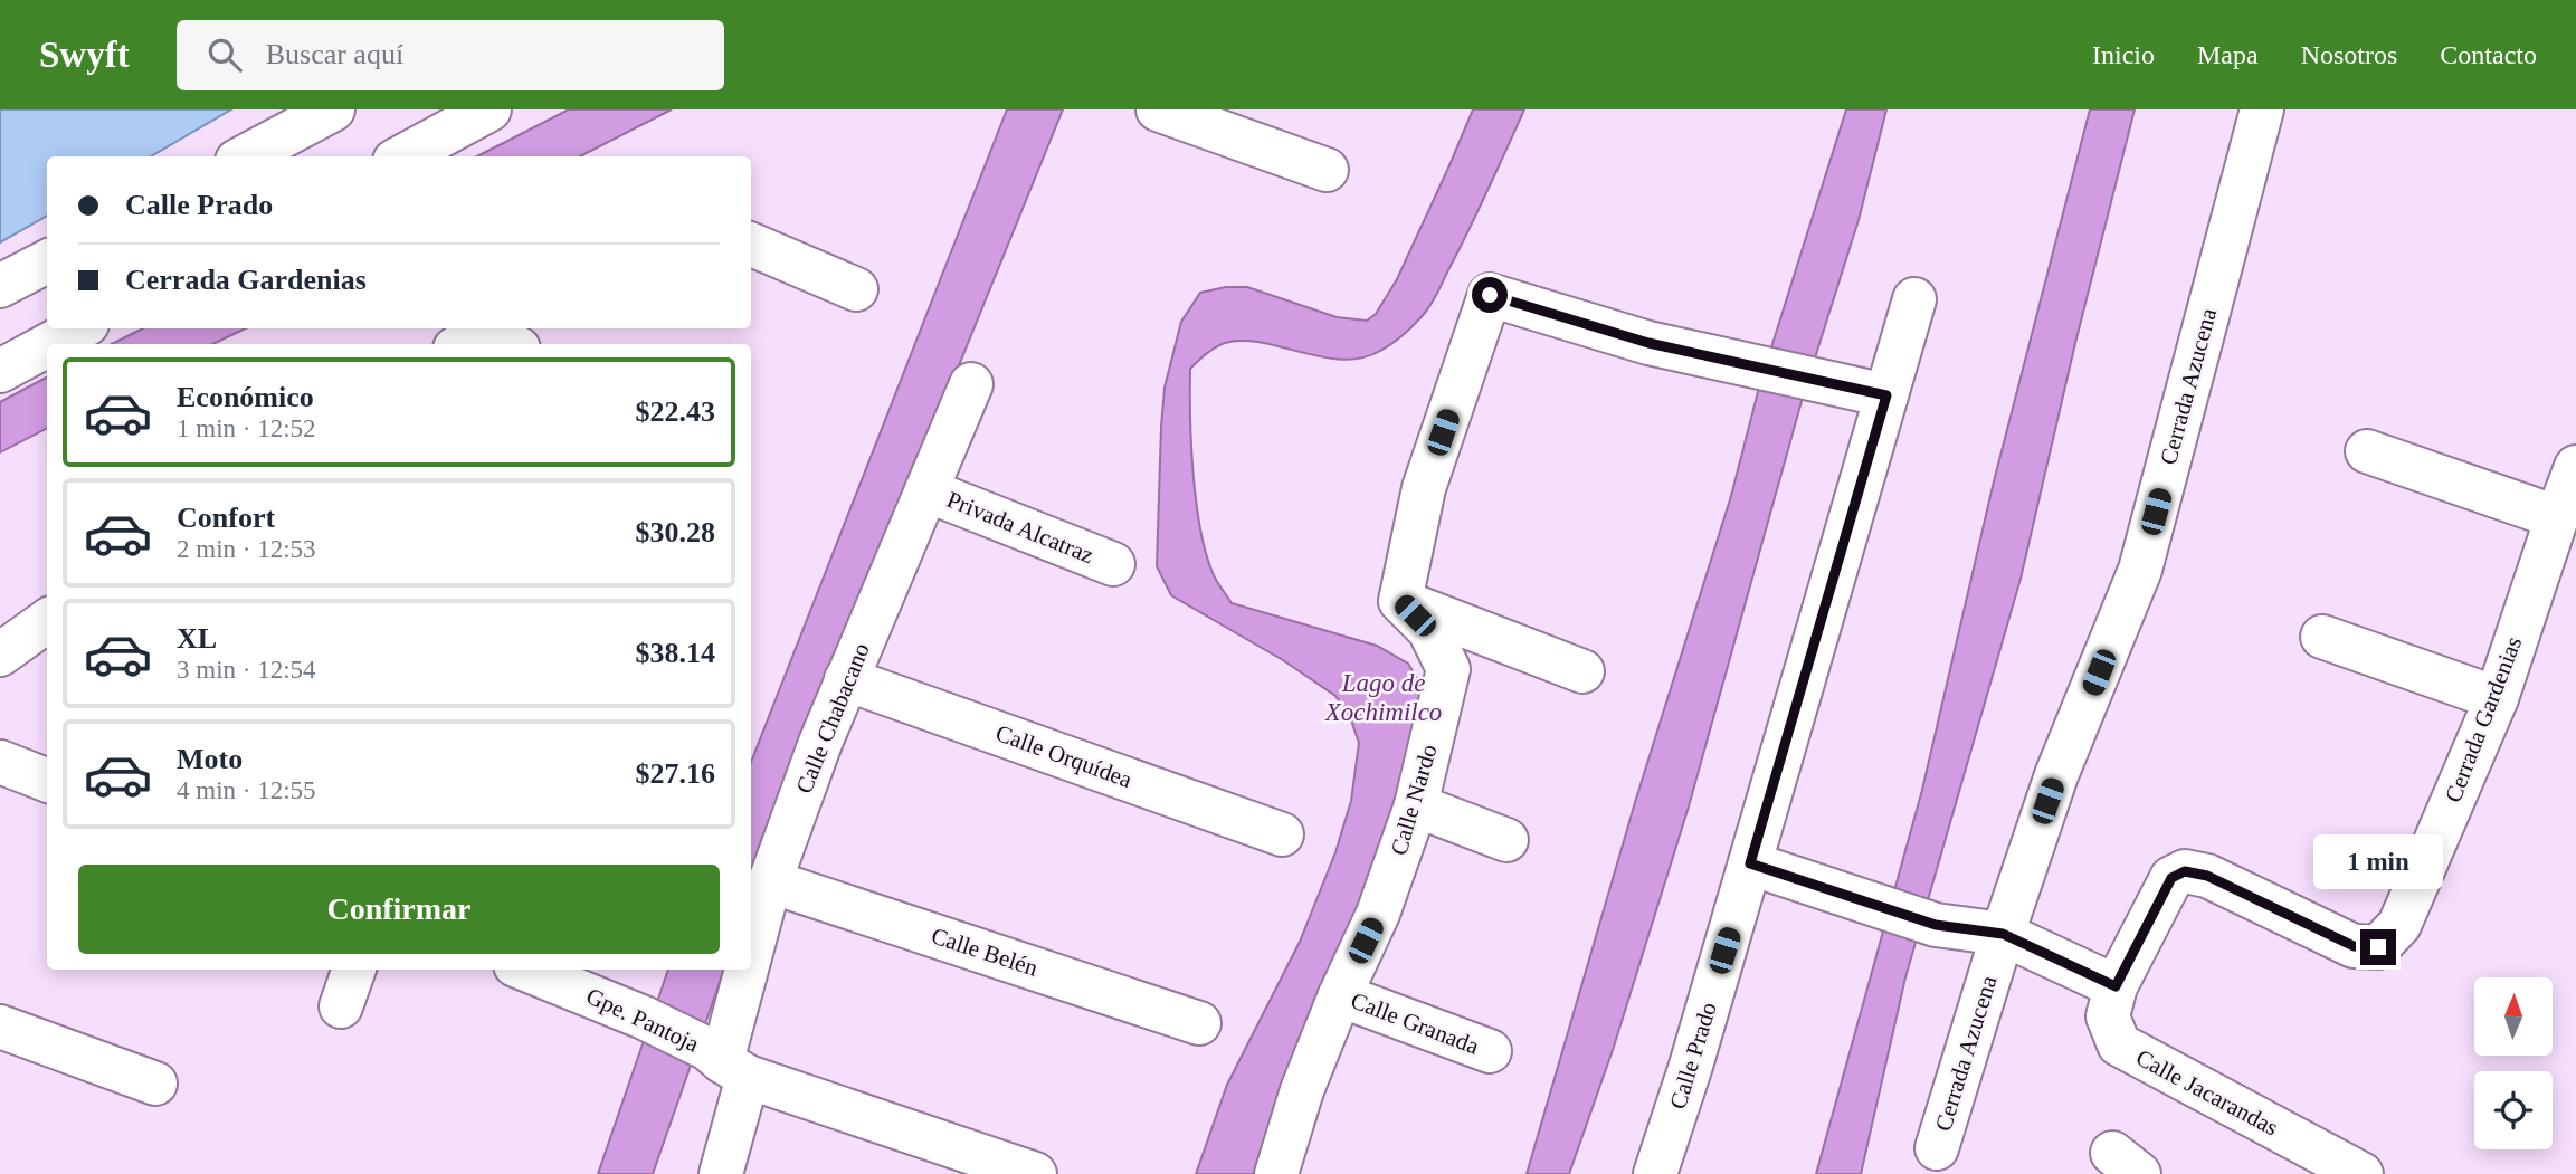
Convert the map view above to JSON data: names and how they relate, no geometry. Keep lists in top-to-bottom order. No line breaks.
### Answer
{"streets":{"street":["Cerrada Azucena","Privada Alcatraz","Calle Chabacano","Cerrada Gardenias","Calle Orquídea","Calle Nardo","Calle Belén","Gpe. Pantoja","Calle Granada","Calle Prado","Calle Jacarandas"]},"crossings":[["Privada Alcatraz","Calle Chabacano"],["Calle Chabacano","Calle Orquídea"],["Calle Chabacano","Calle Belén"],["Calle Chabacano","Gpe. Pantoja"],["Cerrada Gardenias","Calle Jacarandas"],["Calle Nardo","Calle Granada"]],"water":["Lago de Xochimilco"],"north":"top","page":{"header":"Swyft","search":"Buscar aquí","nav":["Inicio","Mapa","Nosotros","Contacto"],"banner":["Calle Prado","Cerrada Gardenias"],"list":[{"name":"Económico","note":"1 min · 12:52","value":"$22.43"},{"name":"Confort","note":"2 min · 12:53","value":"$30.28"},{"name":"XL","note":"3 min · 12:54","value":"$38.14"},{"name":"Moto","note":"4 min · 12:55","value":"$27.16"}],"bubble":"1 min","buttons":"Confirmar"}}
